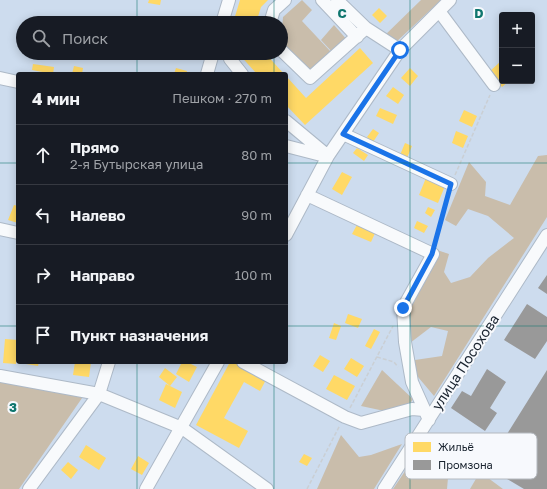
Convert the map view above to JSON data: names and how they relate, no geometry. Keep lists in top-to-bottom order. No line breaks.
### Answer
{"streets":{"street":["улица Посохова"]},"legend":["Жильё","Промзона"],"page":{"map_buttons":["+","−"],"search":"Поиск","heading":["4 мин","Пешком · 270 m"],"list":[["Прямо","2-я Бутырская улица","80 m"],["Налево","90 m"],["Направо","100 m"],"Пункт назначения"]},"grid":{"columns":["C","D"],"rows":["3"]}}
